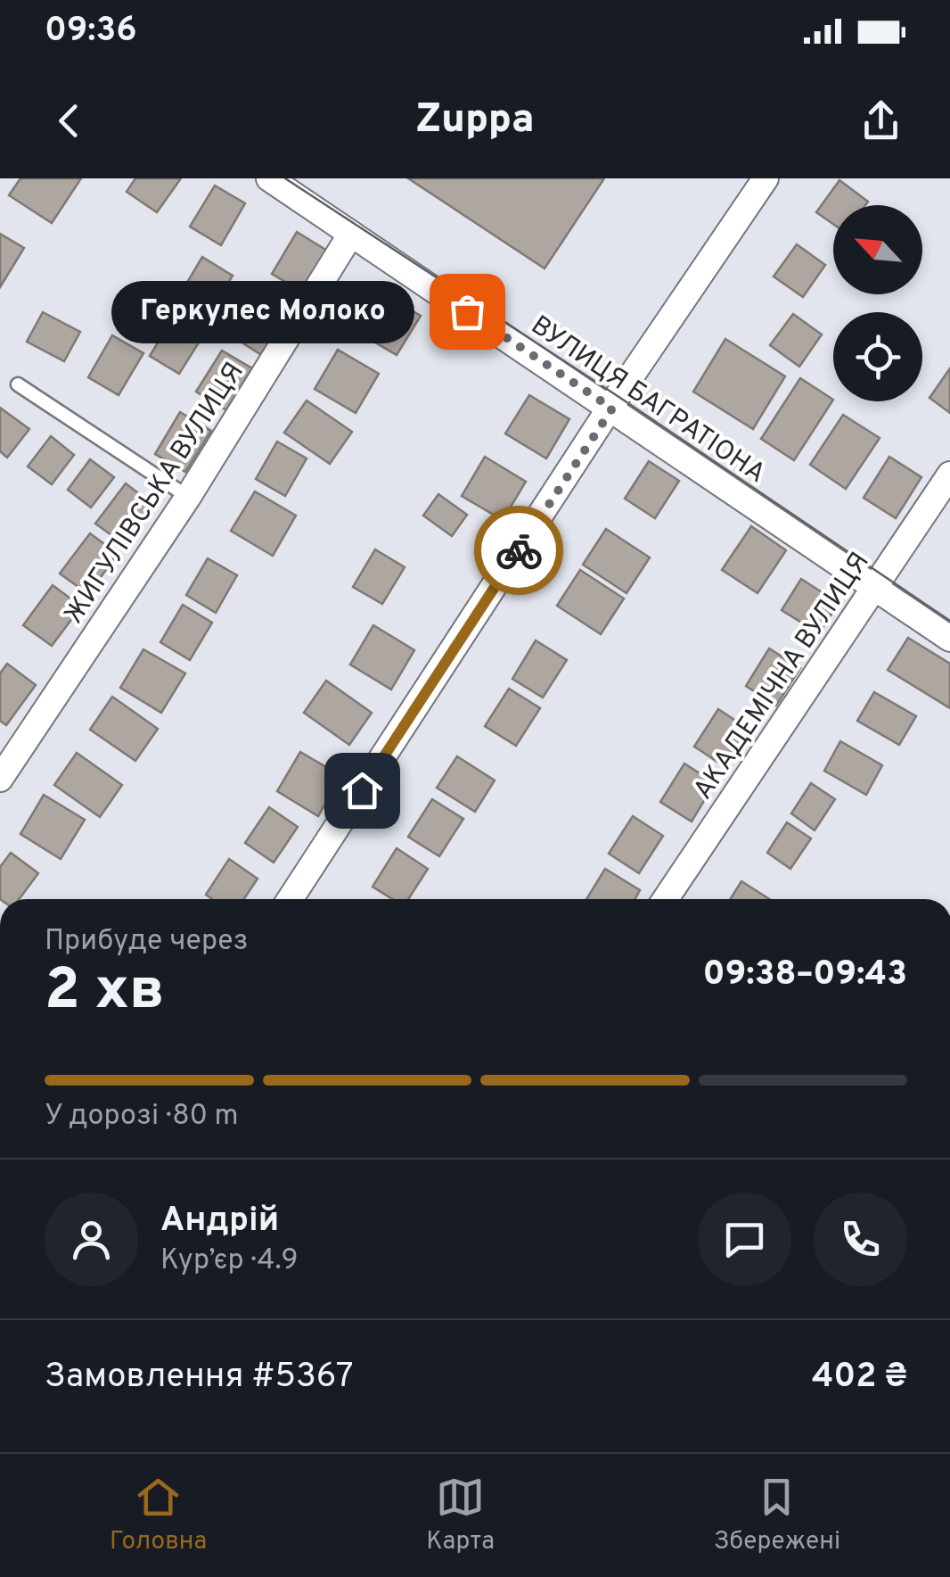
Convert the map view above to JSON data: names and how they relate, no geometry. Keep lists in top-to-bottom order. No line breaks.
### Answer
{"streets":{"street":["ВУЛИЦЯ БАГРАТІОНА","ЖИГУЛІВСЬКА ВУЛИЦЯ","АКАДЕМІЧНА ВУЛИЦЯ"]},"crossings":[["ВУЛИЦЯ БАГРАТІОНА","ЖИГУЛІВСЬКА ВУЛИЦЯ"],["ВУЛИЦЯ БАГРАТІОНА","АКАДЕМІЧНА ВУЛИЦЯ"]],"places":["Геркулес Молоко"],"north":"top left","page":{"status":"09:36","header":"Zuppa","bubble":"Геркулес Молоко","heading":["2 хв","Прибуде через","09:38–09:43"],"panel":["Андрій","Кур’єр · 4.9","Замовлення #5367","402 ₴"],"bar":"У дорозі · 80 m","tabs":["Головна","Карта","Збережені"]}}
